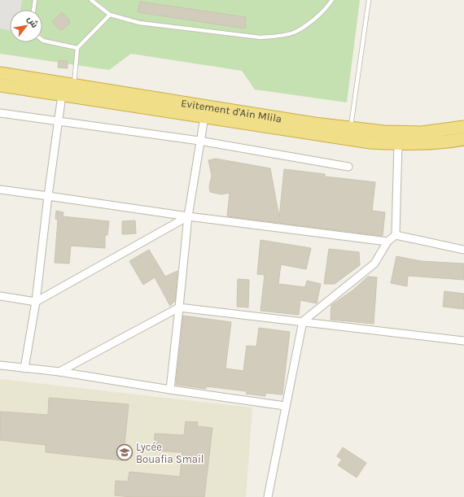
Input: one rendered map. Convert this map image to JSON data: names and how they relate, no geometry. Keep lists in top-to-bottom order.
{
  "streets": {
    "highway": ["Evitement d'Ain Mlila"]
  },
  "places": {
    "school or university": ["Lycée Bouafia Smail"]
  },
  "north": "top right"
}
